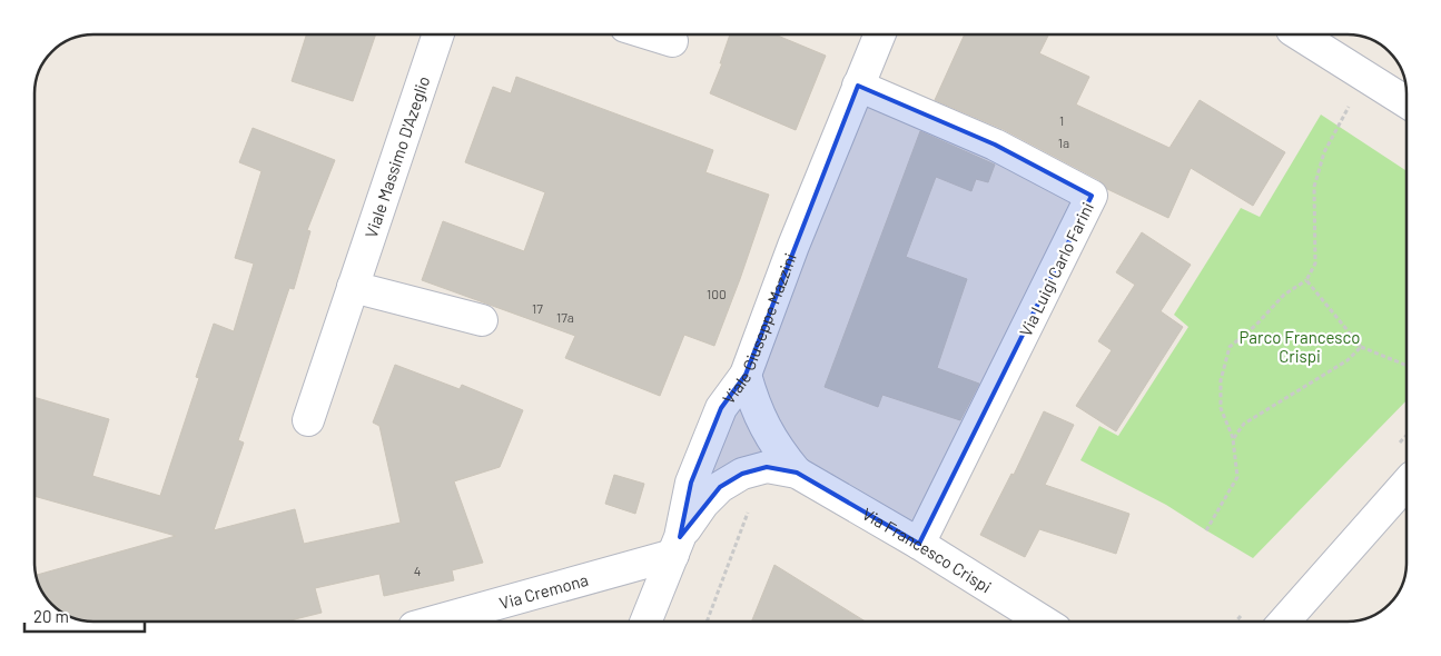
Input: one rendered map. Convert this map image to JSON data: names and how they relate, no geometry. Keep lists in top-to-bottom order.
{
  "streets": {
    "street": [
      "Viale Massimo D'Azeglio",
      "Via Luigi Carlo Farini",
      "Viale Giuseppe Mazzini",
      "Via Francesco Crispi",
      "Via Cremona"
    ]
  },
  "crossings": [
    ["Via Luigi Carlo Farini", "Viale Giuseppe Mazzini"],
    ["Via Luigi Carlo Farini", "Via Francesco Crispi"],
    ["Viale Giuseppe Mazzini", "Via Francesco Crispi"],
    ["Viale Giuseppe Mazzini", "Via Cremona"],
    ["Via Francesco Crispi", "Via Cremona"]
  ],
  "parks": ["Parco Francesco Crispi"],
  "house_numbers": [
    "1",
    "1a",
    "100",
    "17",
    "17a",
    "4"
  ],
  "scale_bar": "20 m"
}
